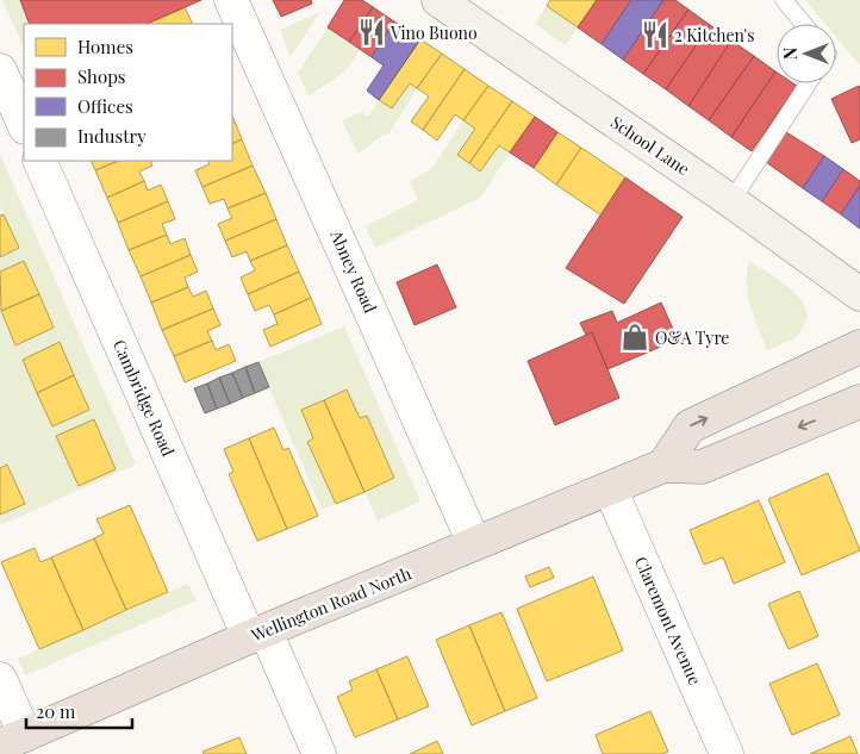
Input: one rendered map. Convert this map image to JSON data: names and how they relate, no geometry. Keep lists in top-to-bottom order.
{
  "streets": {
    "highway": ["Wellington Road North"],
    "main road": ["School Lane"],
    "street": ["Abney Road", "Cambridge Road", "Claremont Avenue"]
  },
  "crossings": [
    ["Abney Road", "Wellington Road North"],
    ["Cambridge Road", "Wellington Road North"],
    ["Wellington Road North", "Claremont Avenue"]
  ],
  "places": {
    "restaurant": ["Vino Buono", "2 Kitchen's"],
    "shop": ["O&A Tyre"]
  },
  "legend": [
    "Homes",
    "Shops",
    "Offices",
    "Industry"
  ],
  "scale_bar": "20 m",
  "north": "left"
}
